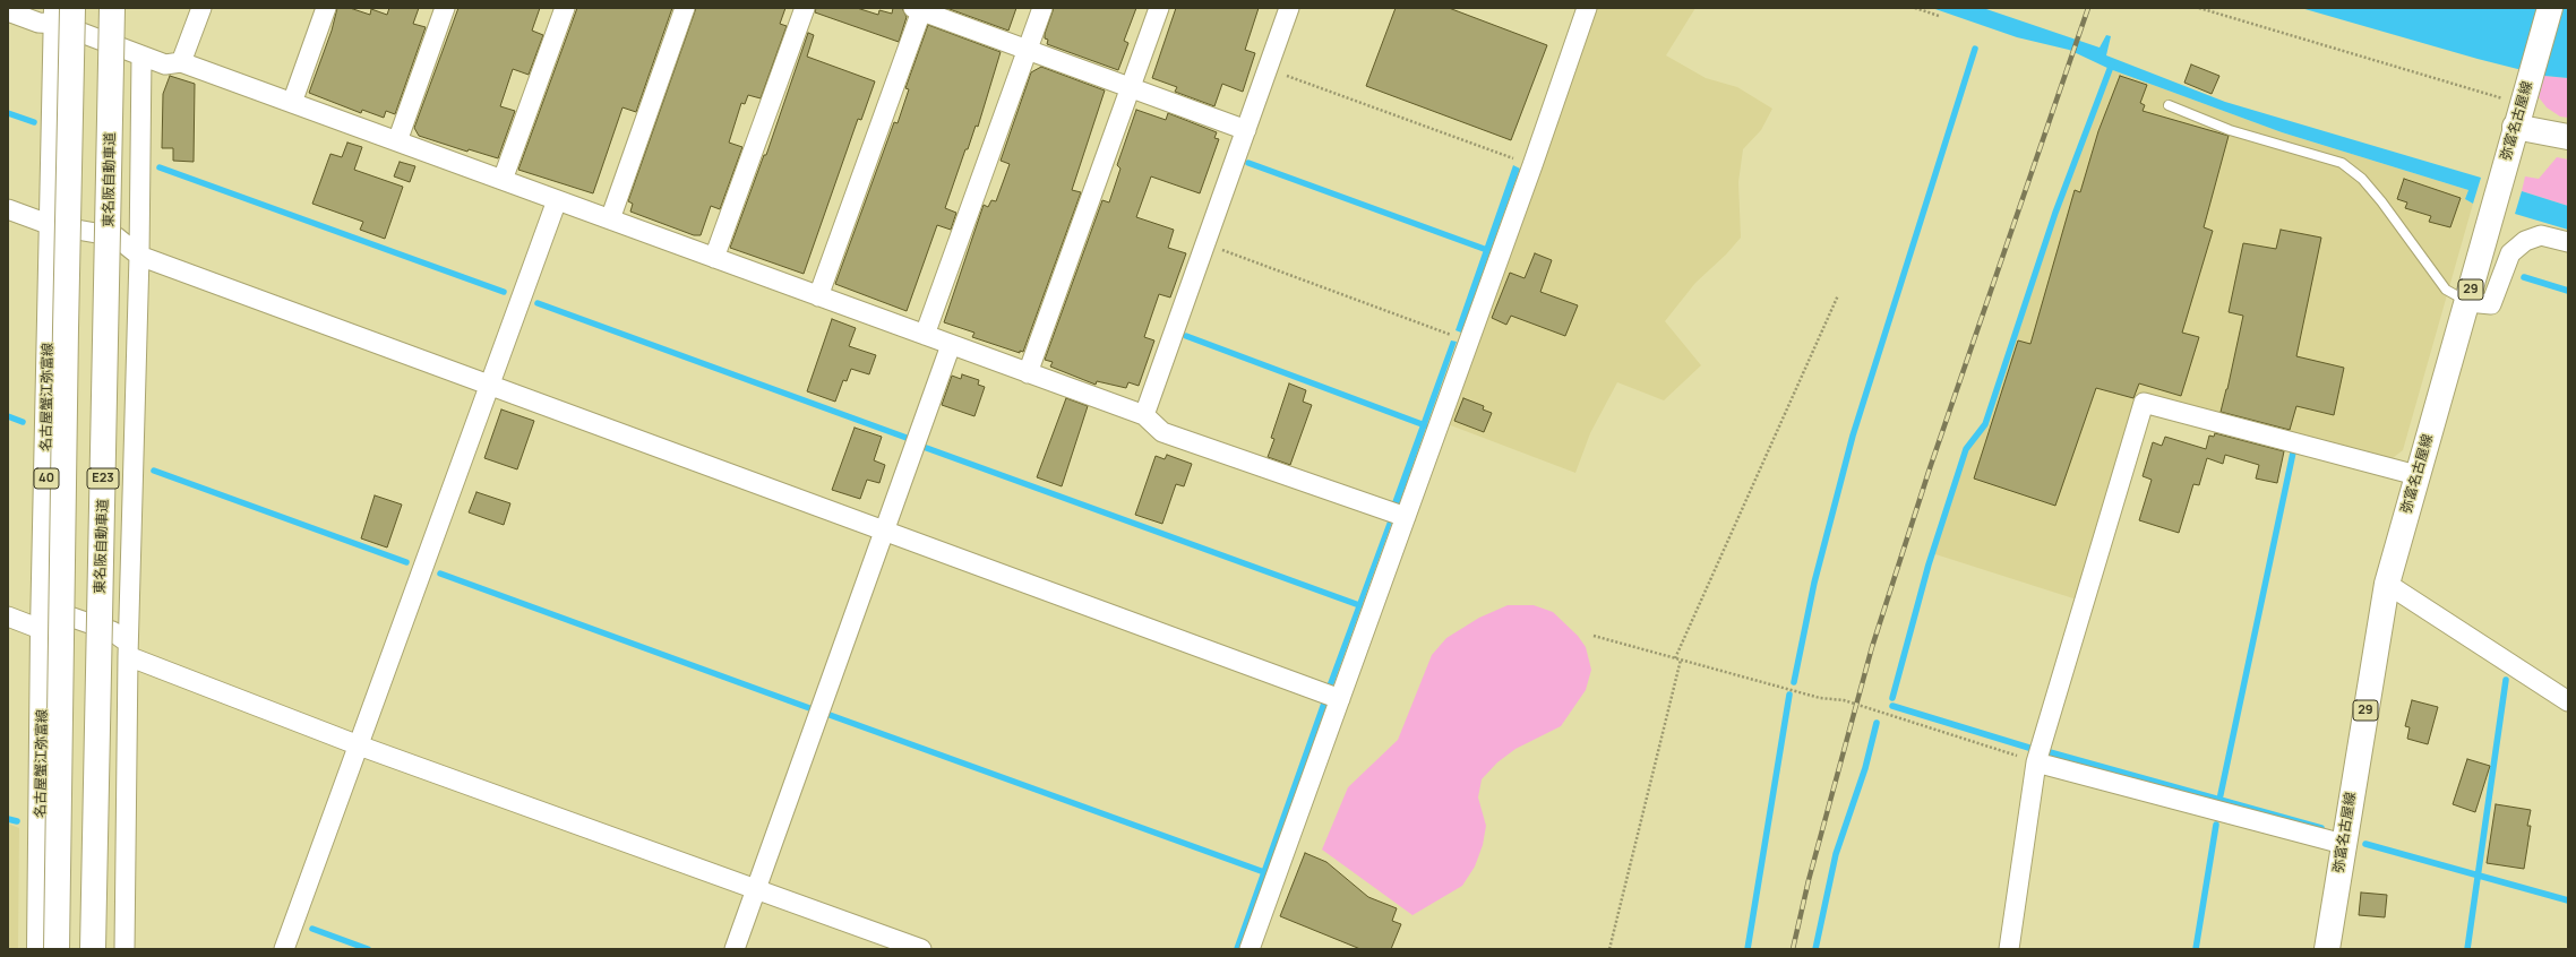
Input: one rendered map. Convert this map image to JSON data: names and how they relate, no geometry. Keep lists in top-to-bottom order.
{
  "streets": {
    "main road": [
      "弥富名古屋線",
      "東名阪自動車道",
      "29",
      "名古屋蟹江弥富線",
      "40",
      "E23"
    ]
  }
}
